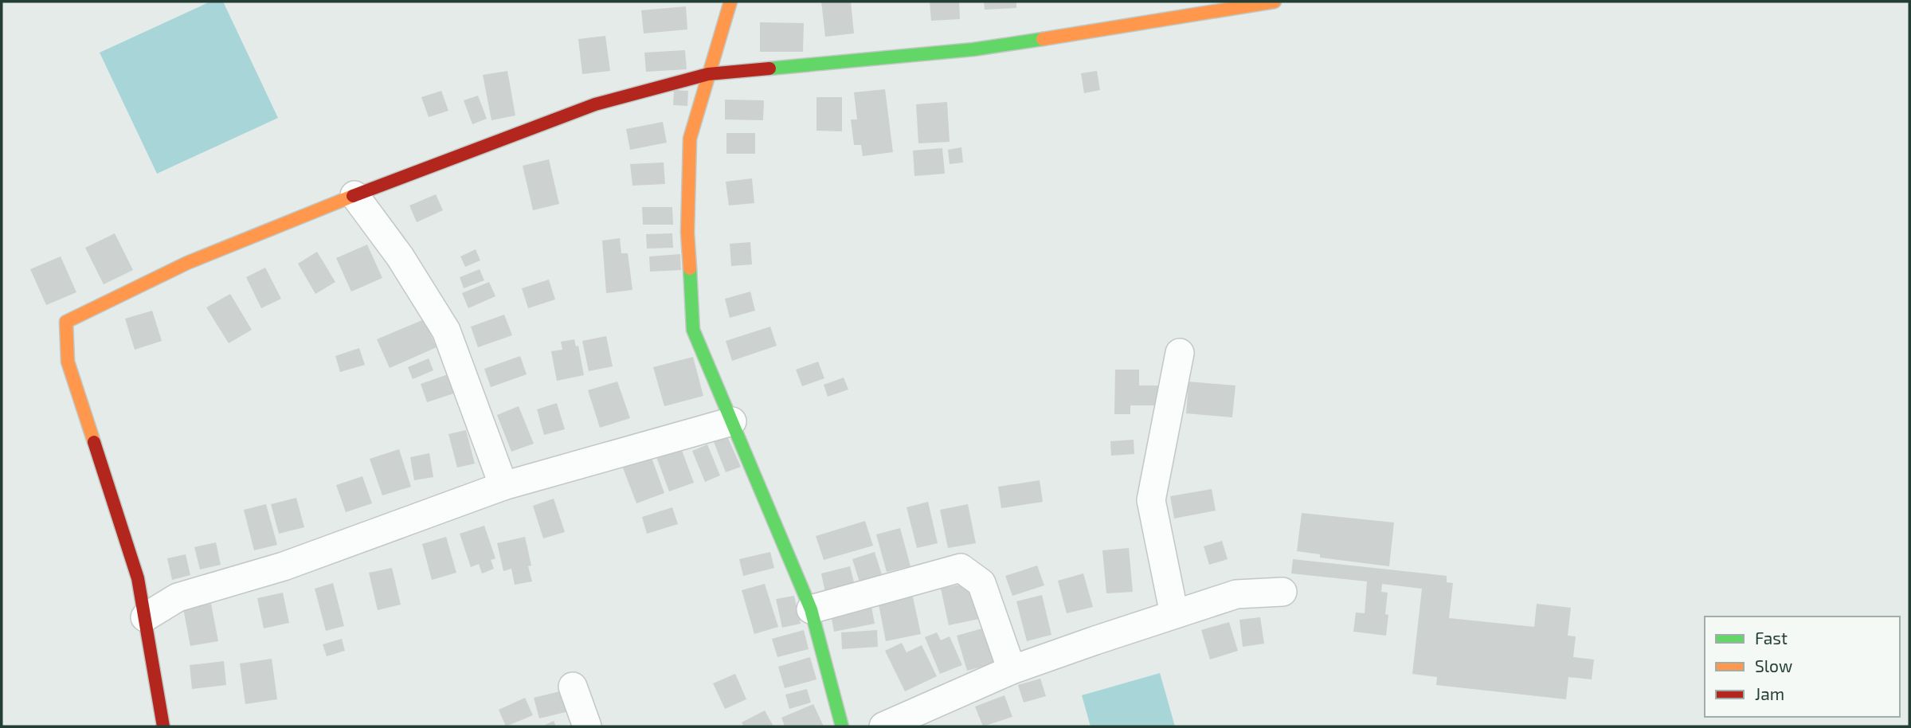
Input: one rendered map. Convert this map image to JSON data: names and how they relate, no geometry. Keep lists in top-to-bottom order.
{
  "legend": ["Fast", "Slow", "Jam"]
}
